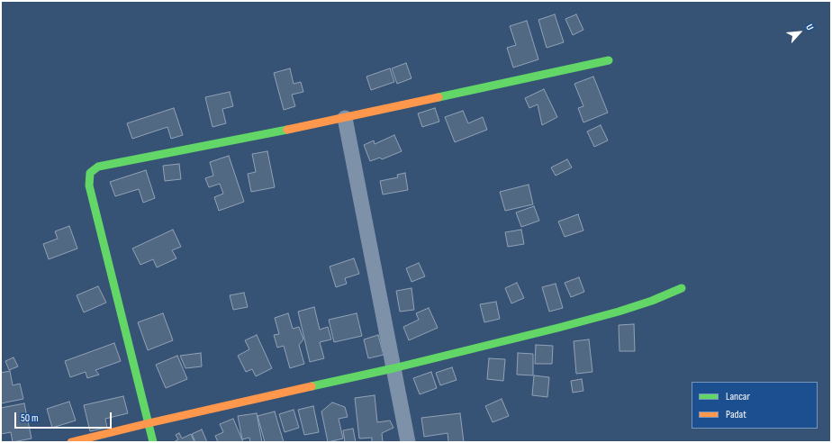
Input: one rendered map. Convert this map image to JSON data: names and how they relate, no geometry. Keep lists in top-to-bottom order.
{
  "legend": ["Lancar", "Padat"],
  "scale_bar": "50 m",
  "north": "top right"
}
